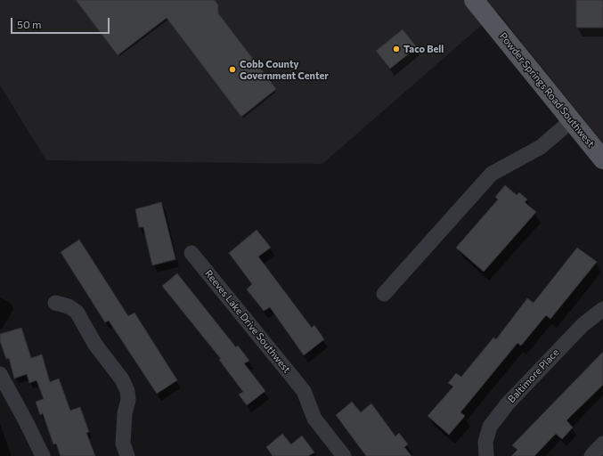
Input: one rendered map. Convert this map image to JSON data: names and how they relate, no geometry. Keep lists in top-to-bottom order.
{
  "streets": {
    "main road": ["Powder Springs Road Southwest"],
    "street": ["Reeves Lake Drive Southwest", "Baltimore Place"]
  },
  "places": ["Taco Bell", "Cobb County Government Center"],
  "scale_bar": "50 m"
}
